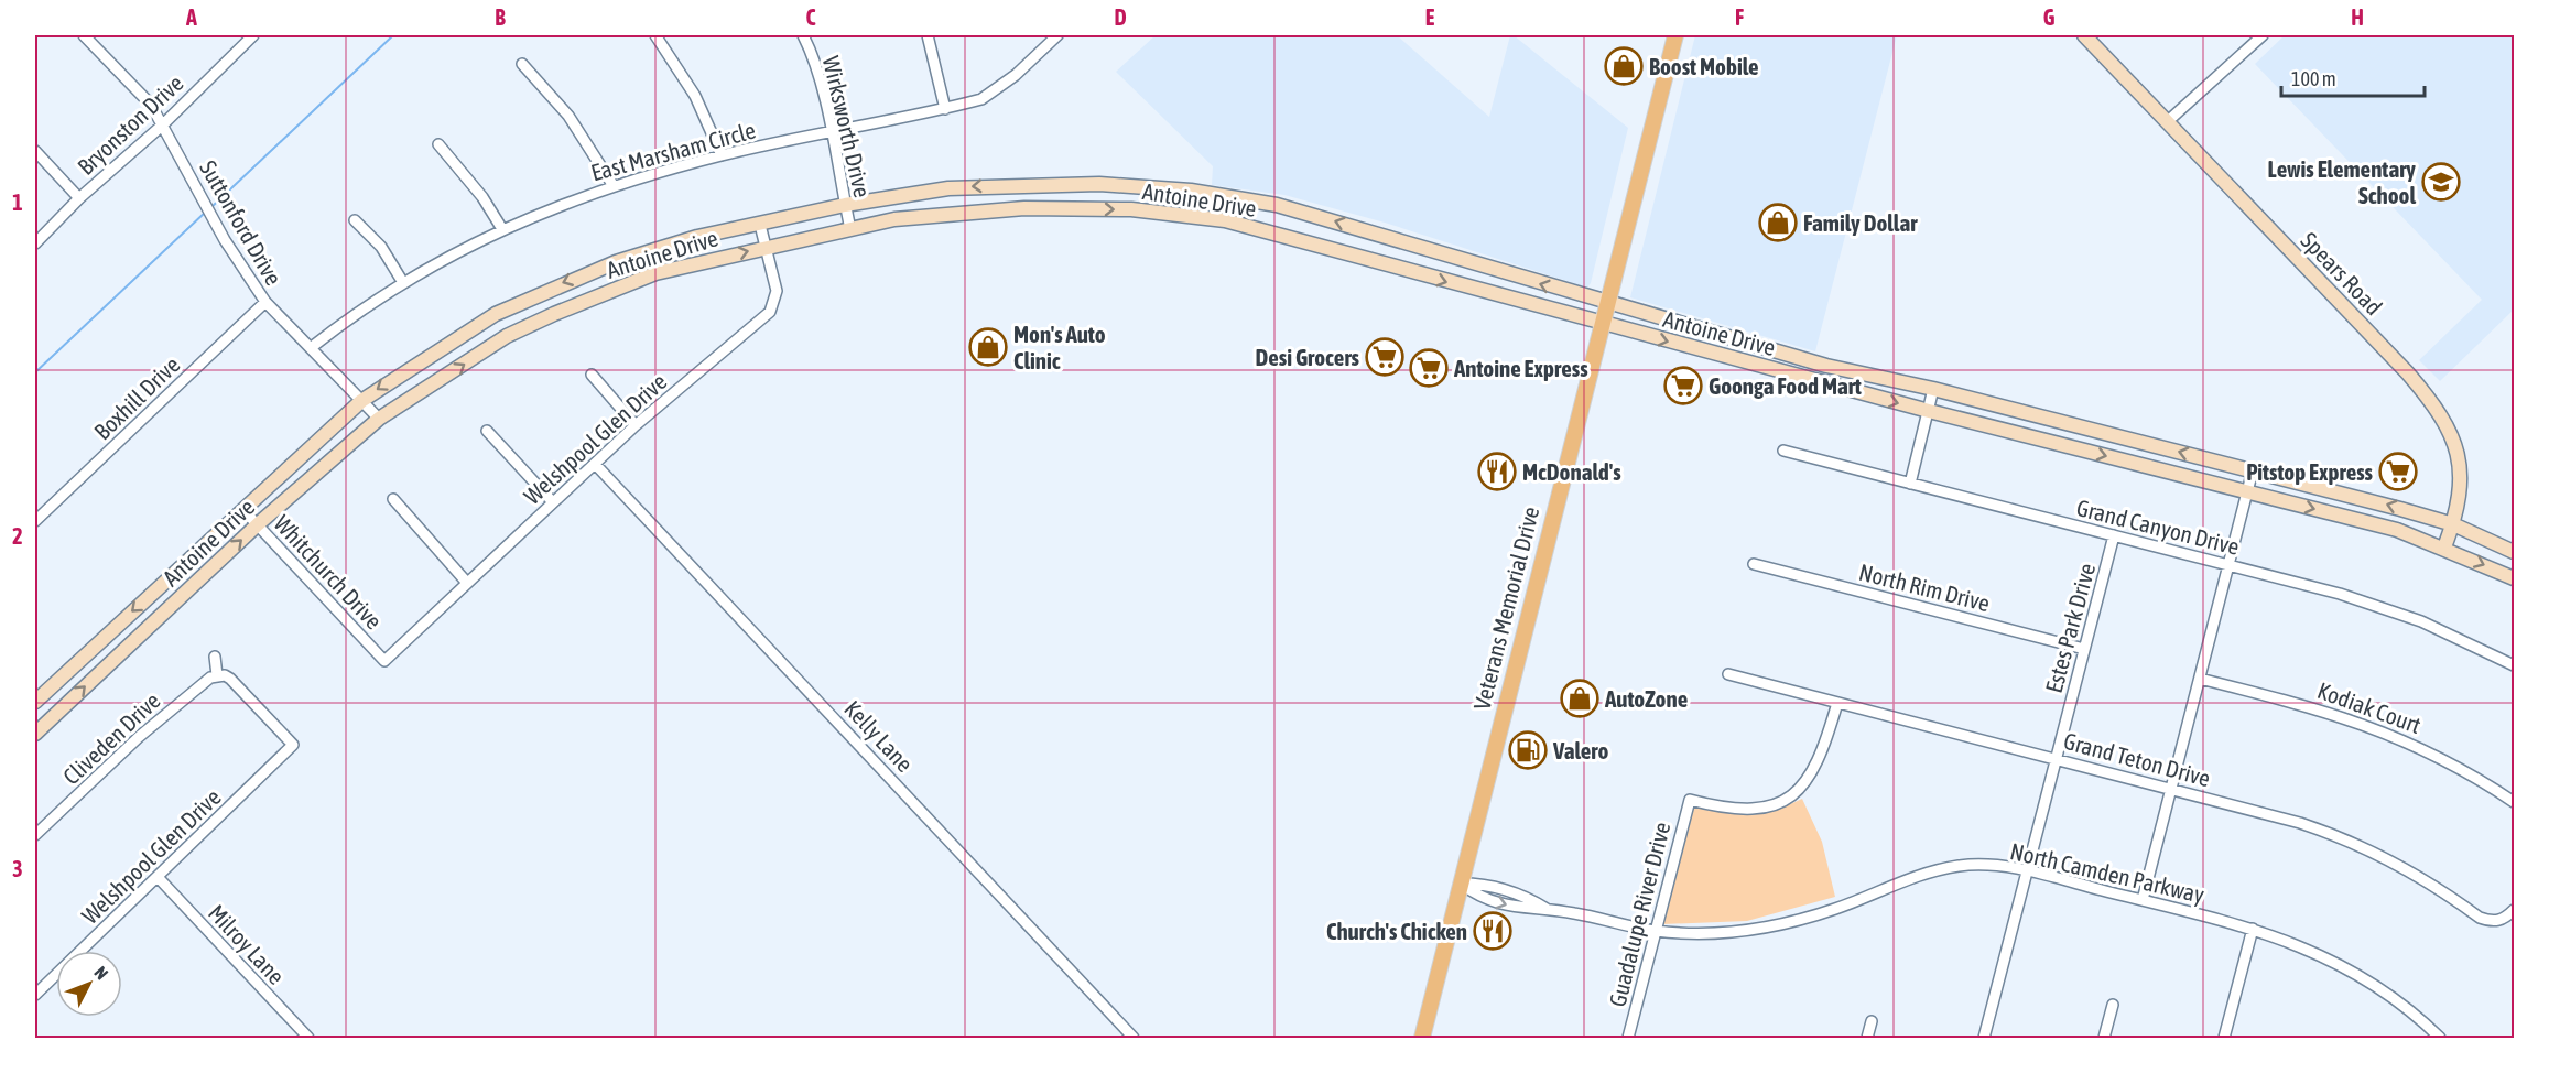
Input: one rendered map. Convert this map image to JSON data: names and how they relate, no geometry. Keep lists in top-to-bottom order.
{
  "streets": {
    "main road": ["Antoine Drive", "Spears Road", "Veterans Memorial Drive"],
    "street": [
      "Bryonston Drive",
      "Wirksworth Drive",
      "East Marsham Circle",
      "Suttonford Drive",
      "Boxhill Drive",
      "Welshpool Glen Drive",
      "Grand Canyon Drive",
      "Whitchurch Drive",
      "North Rim Drive",
      "Estes Park Drive",
      "Kodiak Court",
      "Kelly Lane",
      "Cliveden Drive",
      "Grand Teton Drive",
      "North Camden Parkway",
      "Guadalupe River Drive",
      "Milroy Lane"
    ]
  },
  "crossings": [
    ["Bryonston Drive", "Suttonford Drive"],
    ["Wirksworth Drive", "East Marsham Circle"],
    ["Wirksworth Drive", "Antoine Drive"],
    ["East Marsham Circle", "Suttonford Drive"],
    ["Antoine Drive", "Suttonford Drive"],
    ["Antoine Drive", "Spears Road"],
    ["Antoine Drive", "Welshpool Glen Drive"],
    ["Antoine Drive", "Whitchurch Drive"],
    ["Antoine Drive", "Veterans Memorial Drive"],
    ["Suttonford Drive", "Boxhill Drive"],
    ["Welshpool Glen Drive", "Whitchurch Drive"],
    ["Welshpool Glen Drive", "Kelly Lane"],
    ["Welshpool Glen Drive", "Cliveden Drive"],
    ["Welshpool Glen Drive", "Milroy Lane"],
    ["Grand Canyon Drive", "Estes Park Drive"],
    ["North Rim Drive", "Estes Park Drive"],
    ["Veterans Memorial Drive", "North Camden Parkway"],
    ["Estes Park Drive", "Grand Teton Drive"],
    ["Estes Park Drive", "North Camden Parkway"],
    ["Grand Teton Drive", "Guadalupe River Drive"],
    ["North Camden Parkway", "Guadalupe River Drive"]
  ],
  "places": {
    "shop": [
      "Boost Mobile",
      "Family Dollar",
      "Mon's Auto Clinic",
      "AutoZone"
    ],
    "school or university": ["Lewis Elementary School"],
    "supermarket": [
      "Desi Grocers",
      "Antoine Express",
      "Goonga Food Mart",
      "Pitstop Express"
    ],
    "restaurant": ["McDonald's", "Church's Chicken"],
    "fuel station": ["Valero"]
  },
  "scale_bar": "100 m",
  "north": "top right",
  "grid": {
    "columns": [
      "A",
      "B",
      "C",
      "D",
      "E",
      "F",
      "G",
      "H"
    ],
    "rows": ["1", "2", "3"]
  }
}
